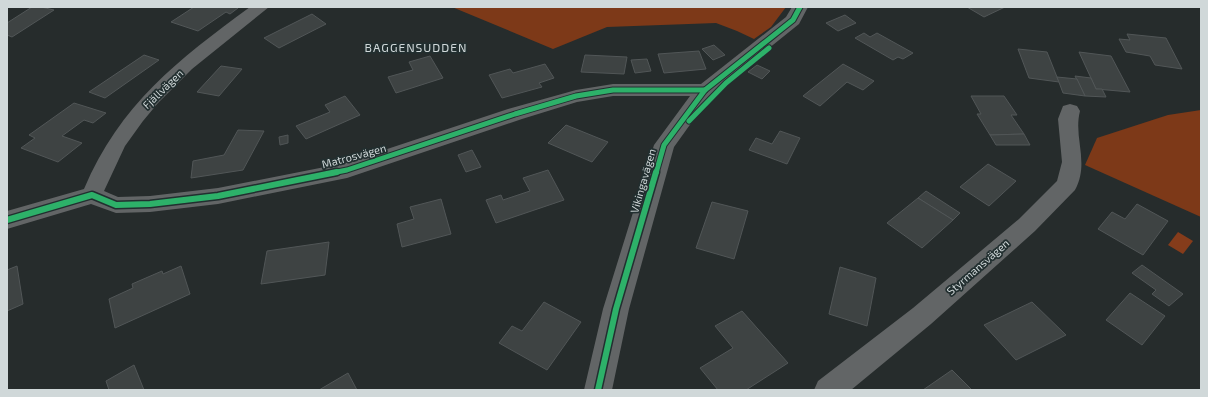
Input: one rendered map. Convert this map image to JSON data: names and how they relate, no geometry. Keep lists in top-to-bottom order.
{
  "streets": {
    "street": [
      "Fjällvägen",
      "Matrosvägen",
      "Vikingavägen",
      "Styrmansvägen"
    ]
  },
  "crossings": [
    ["Fjällvägen", "Matrosvägen"],
    ["Matrosvägen", "Vikingavägen"]
  ],
  "districts": ["BAGGENSUDDEN"]
}
